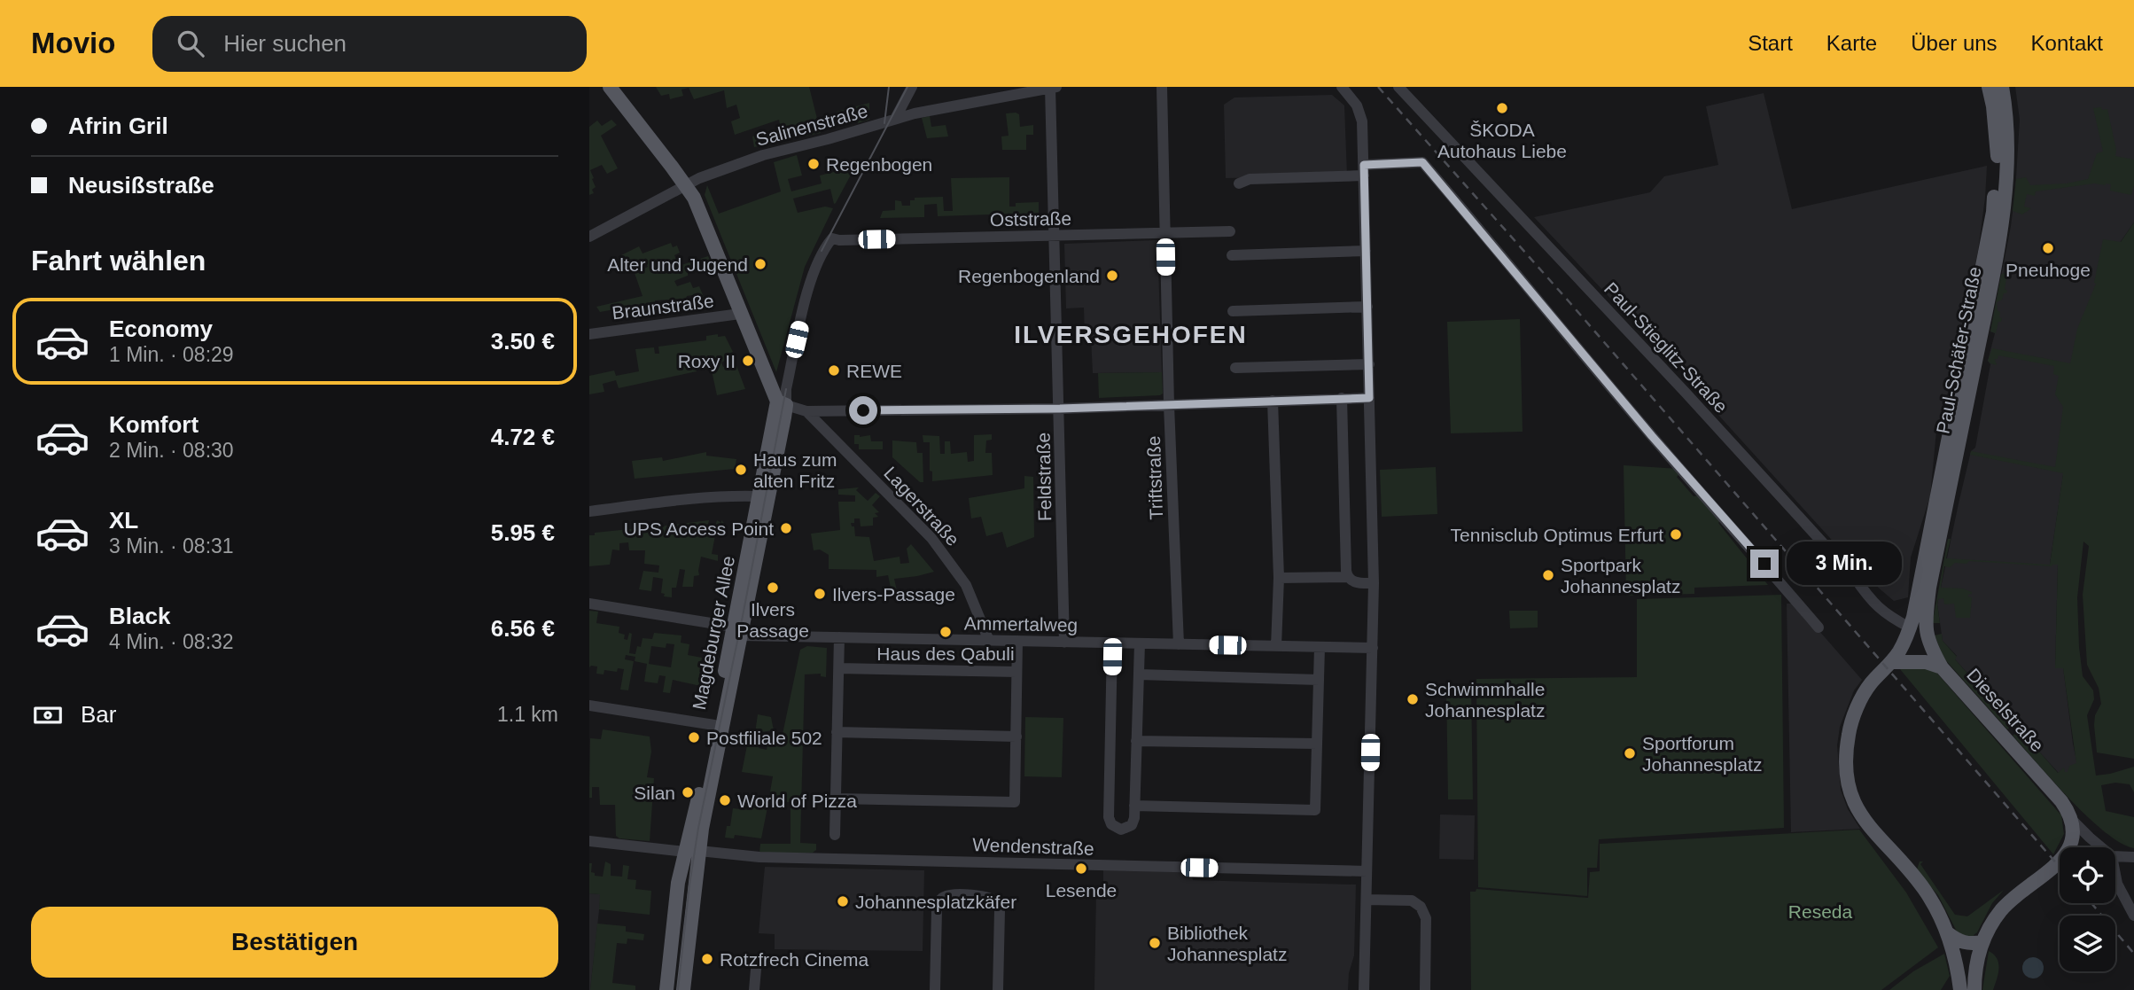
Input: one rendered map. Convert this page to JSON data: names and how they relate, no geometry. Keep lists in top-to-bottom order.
{
  "streets": {
    "main road": ["Paul-Schäfer-Straße", "Magdeburger Allee", "Dieselstraße"],
    "street": [
      "Salinenstraße",
      "Oststraße",
      "Braunstraße",
      "Paul-Stieglitz-Straße",
      "Feldstraße",
      "Triftstraße",
      "Lagerstraße",
      "Ammertalweg",
      "Wendenstraße"
    ]
  },
  "crossings": [
    ["Salinenstraße", "Feldstraße"],
    ["Oststraße", "Feldstraße"],
    ["Oststraße", "Triftstraße"],
    ["Oststraße", "Magdeburger Allee"],
    ["Paul-Stieglitz-Straße", "Paul-Schäfer-Straße"],
    ["Paul-Stieglitz-Straße", "Dieselstraße"],
    ["Paul-Schäfer-Straße", "Dieselstraße"],
    ["Feldstraße", "Ammertalweg"],
    ["Triftstraße", "Ammertalweg"],
    ["Lagerstraße", "Ammertalweg"],
    ["Ammertalweg", "Magdeburger Allee"],
    ["Magdeburger Allee", "Wendenstraße"]
  ],
  "districts": ["ILVERSGEHOFEN"],
  "parks": ["Reseda"],
  "places": [
    "ŠKODA Autohaus Liebe",
    "Regenbogen",
    "Pneuhoge",
    "Alter und Jugend",
    "Regenbogenland",
    "Roxy II",
    "REWE",
    "Haus zum alten Fritz",
    "UPS Access Point",
    "Tennisclub Optimus Erfurt",
    "Sportpark Johannesplatz",
    "Ilvers Passage",
    "Ilvers-Passage",
    "Haus des Qabuli",
    "Schwimmhalle Johannesplatz",
    "Postfiliale 502",
    "Sportforum Johannesplatz",
    "Silan",
    "World of Pizza",
    "Lesende",
    "Johannesplatzkäfer",
    "Bibliothek Johannesplatz",
    "Rotzfrech Cinema"
  ],
  "page": {
    "header": "Movio",
    "search": "Hier suchen",
    "nav": [
      "Start",
      "Karte",
      "Über uns",
      "Kontakt"
    ],
    "banner": ["Afrin Gril", "Neusißstraße"],
    "heading": "Fahrt wählen",
    "list": [
      {
        "name": "Economy",
        "note": "1 Min. · 08:29",
        "value": "3.50 €"
      },
      {
        "name": "Komfort",
        "note": "2 Min. · 08:30",
        "value": "4.72 €"
      },
      {
        "name": "XL",
        "note": "3 Min. · 08:31",
        "value": "5.95 €"
      },
      {
        "name": "Black",
        "note": "4 Min. · 08:32",
        "value": "6.56 €"
      }
    ],
    "bubble": "3 Min.",
    "pay": ["Bar", "1.1 km"],
    "buttons": "Bestätigen"
  }
}
